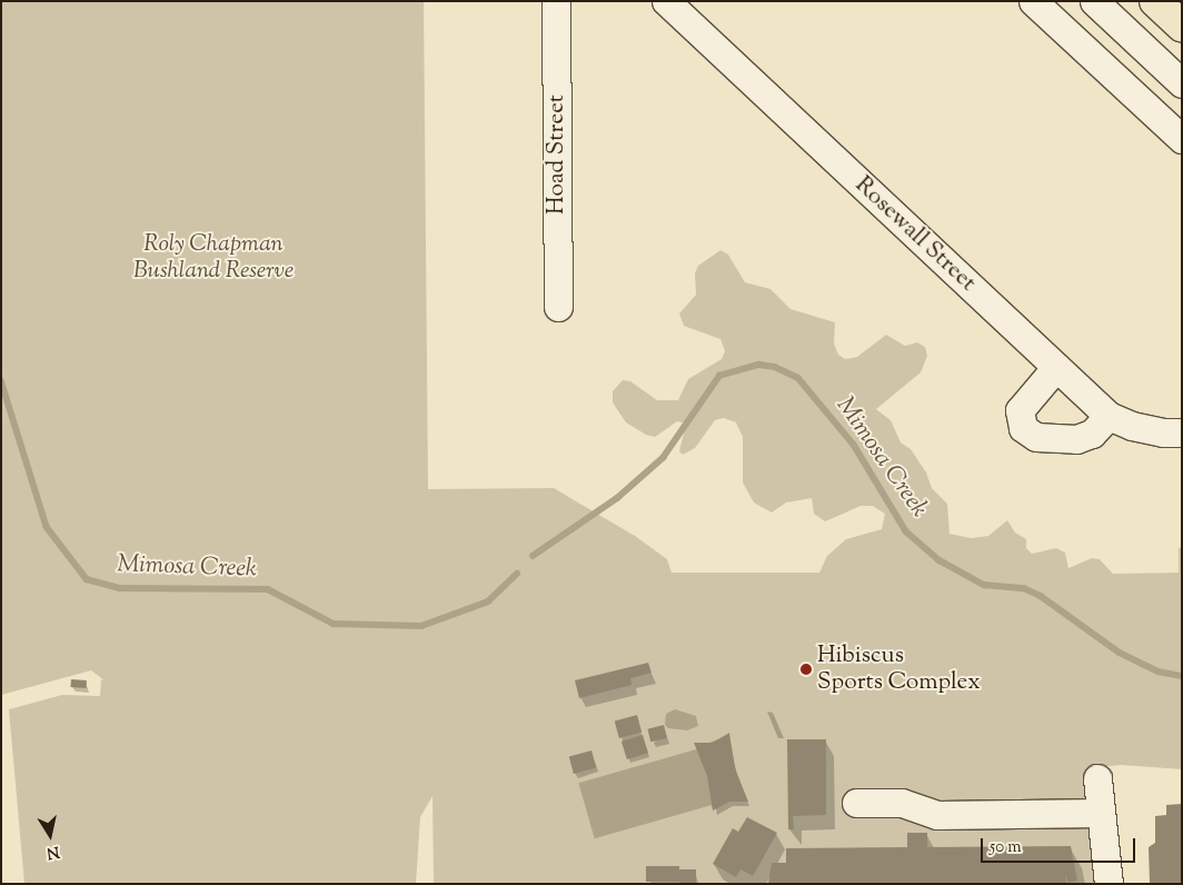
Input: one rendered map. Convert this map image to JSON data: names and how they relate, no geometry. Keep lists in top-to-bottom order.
{
  "streets": {
    "street": ["Hoad Street", "Rosewall Street"]
  },
  "water": ["Mimosa Creek"],
  "parks": ["Roly Chapman Bushland Reserve"],
  "places": ["Hibiscus Sports Complex"],
  "scale_bar": "50 m",
  "north": "bottom"
}
